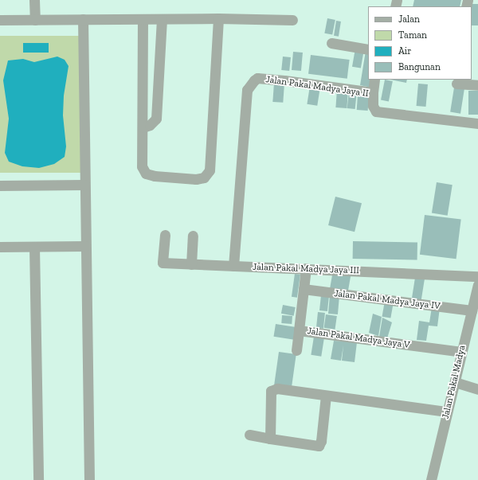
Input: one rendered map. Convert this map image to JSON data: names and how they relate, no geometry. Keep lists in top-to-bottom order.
{
  "streets": {
    "street": [
      "Jalan Pakal Madya Jaya II",
      "Jalan Pakal Madya Jaya III",
      "Jalan Pakal Madya Jaya IV",
      "Jalan Pakal Madya Jaya V",
      "Jalan Pakal Madya"
    ]
  },
  "crossings": [
    ["Jalan Pakal Madya Jaya II", "Jalan Pakal Madya Jaya III"],
    ["Jalan Pakal Madya Jaya III", "Jalan Pakal Madya Jaya V"],
    ["Jalan Pakal Madya Jaya IV", "Jalan Pakal Madya Jaya V"],
    ["Jalan Pakal Madya Jaya IV", "Jalan Pakal Madya"],
    ["Jalan Pakal Madya Jaya V", "Jalan Pakal Madya"]
  ],
  "legend": [
    "Jalan",
    "Taman",
    "Air",
    "Bangunan"
  ]
}
